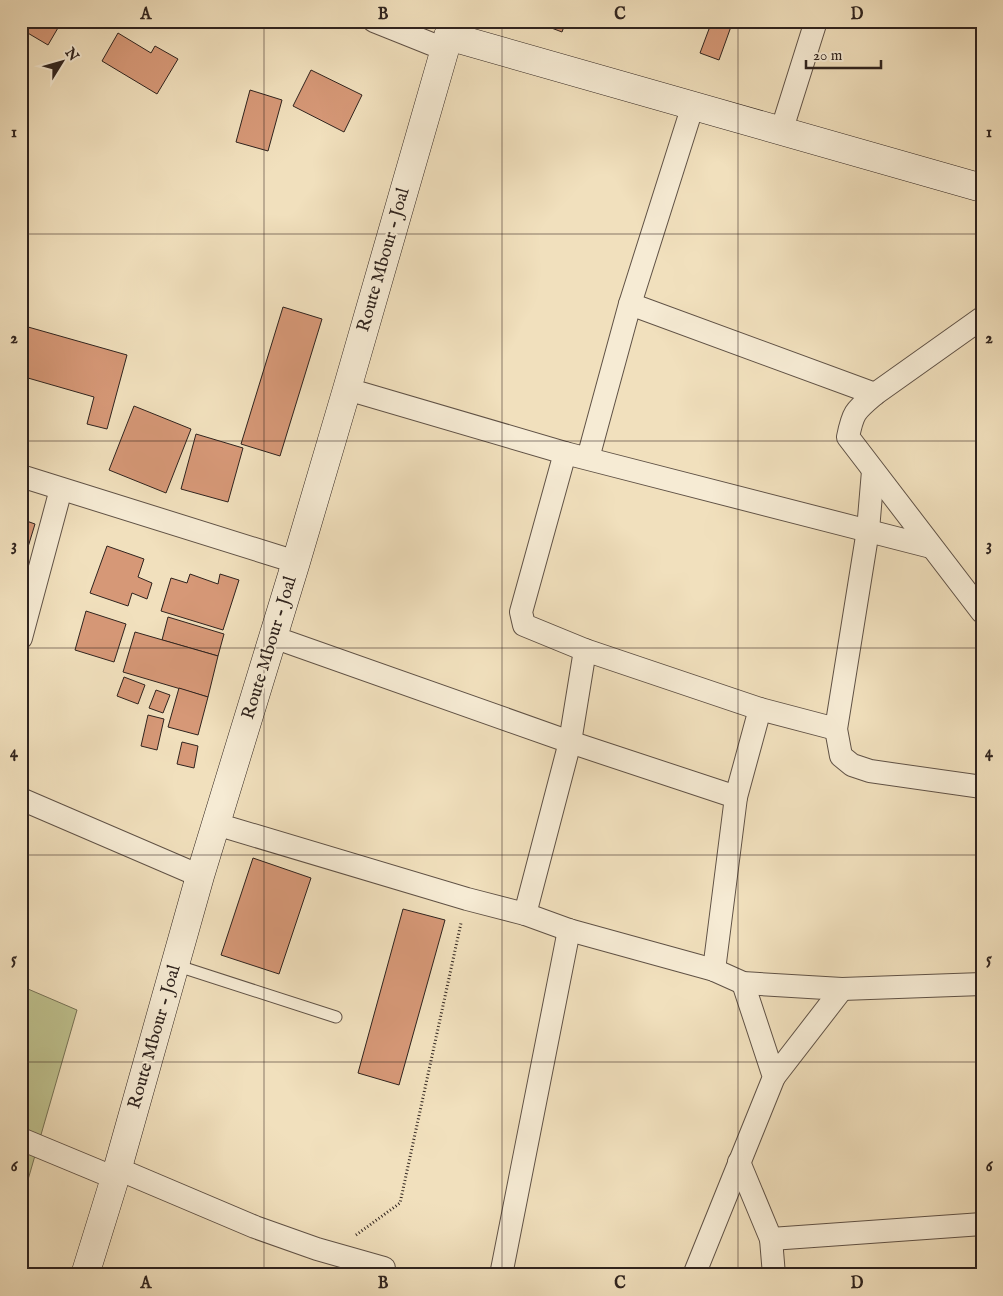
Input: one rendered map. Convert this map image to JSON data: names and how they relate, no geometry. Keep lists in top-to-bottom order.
{
  "streets": {
    "main road": ["Route Mbour - Joal"]
  },
  "scale_bar": "20 m",
  "north": "top right",
  "grid": {
    "columns": [
      "A",
      "B",
      "C",
      "D"
    ],
    "rows": [
      "1",
      "2",
      "3",
      "4",
      "5",
      "6"
    ]
  }
}
